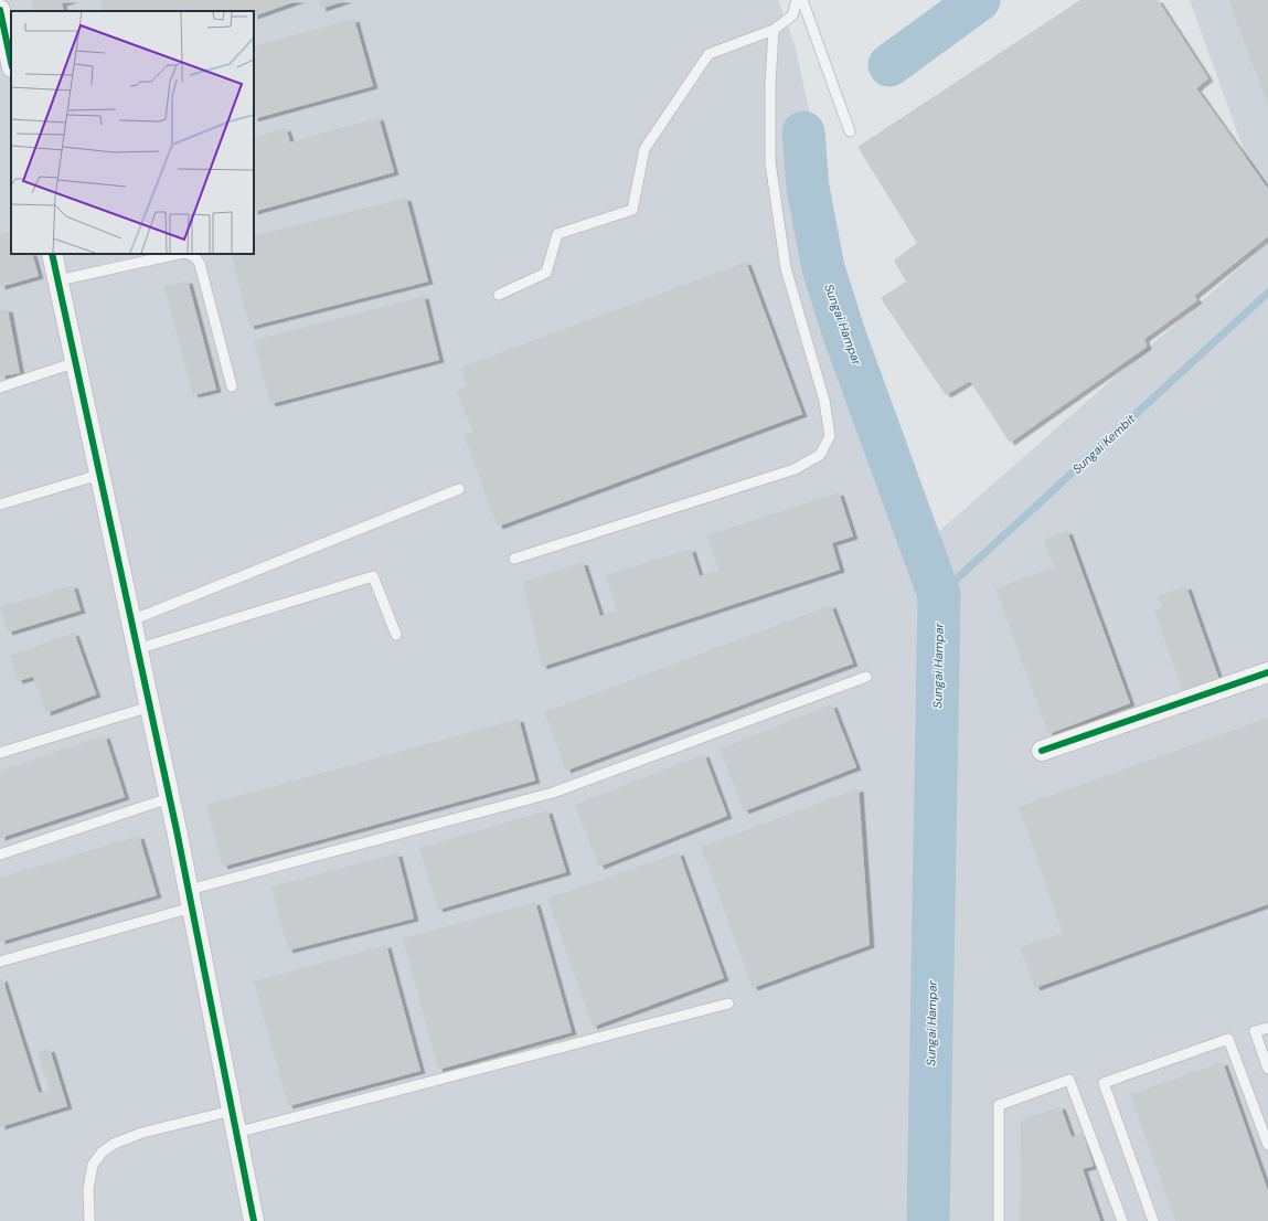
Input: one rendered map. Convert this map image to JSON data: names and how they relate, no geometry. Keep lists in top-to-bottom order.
{
  "water": ["Sungai Hampar", "Sungai Kembit"]
}
